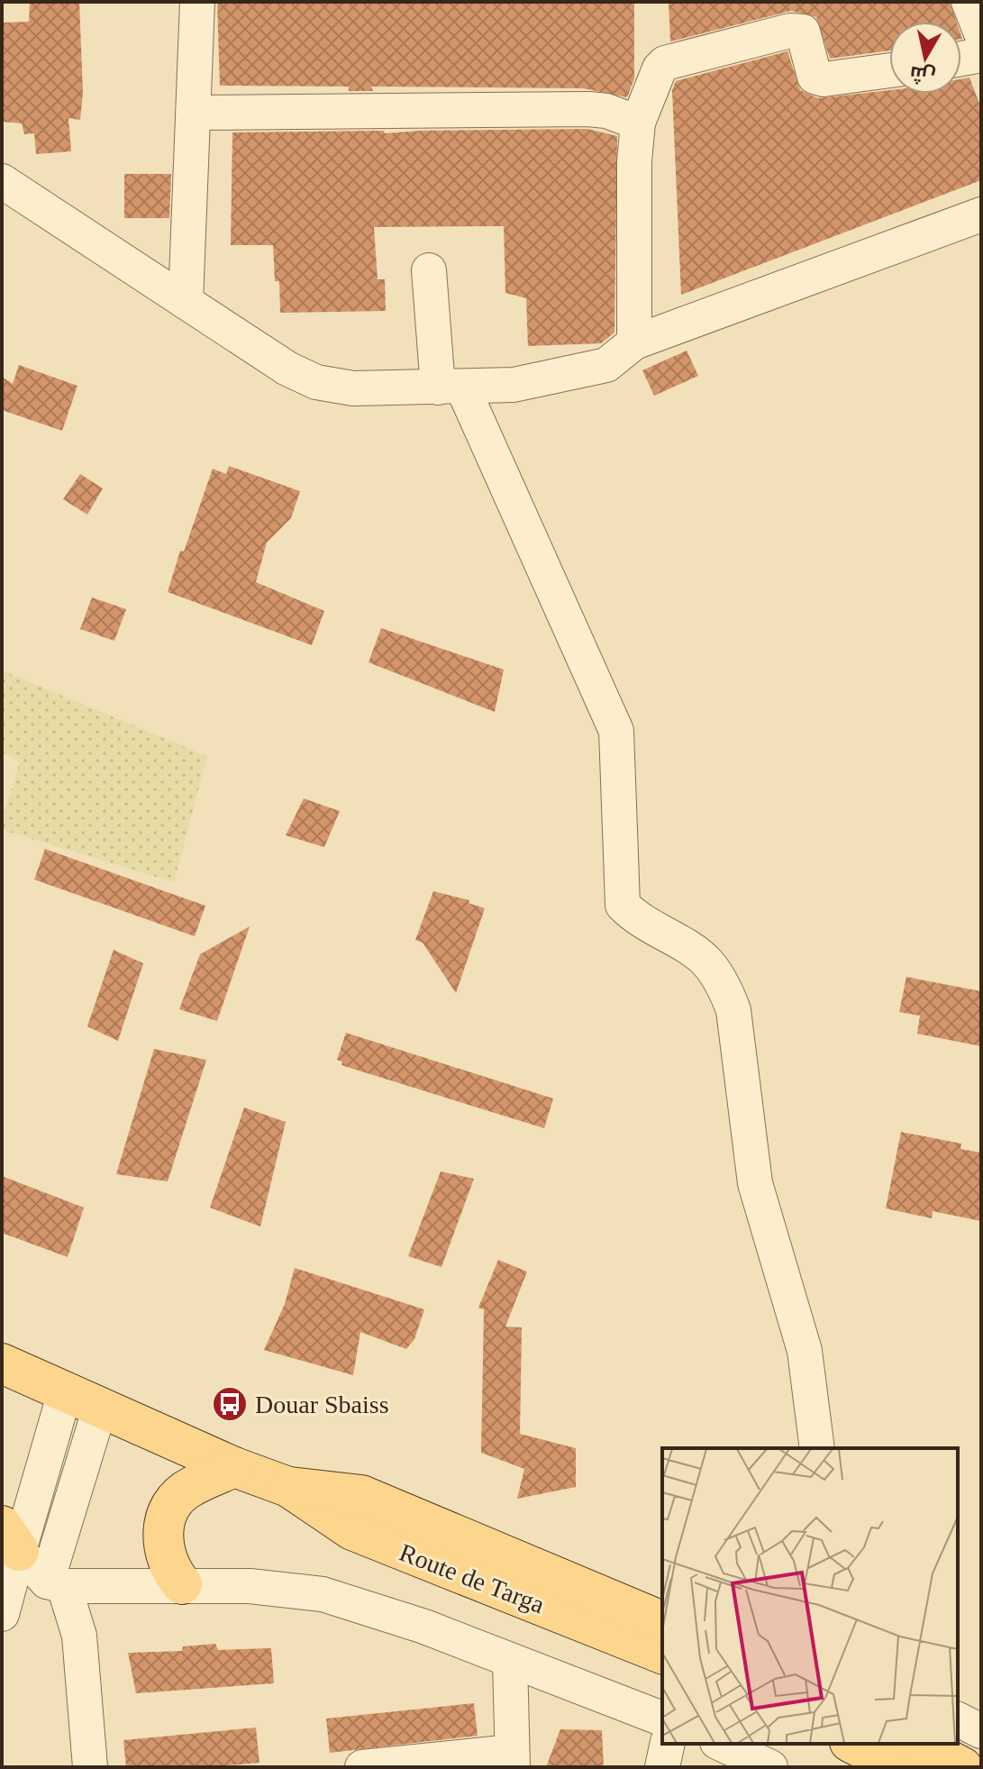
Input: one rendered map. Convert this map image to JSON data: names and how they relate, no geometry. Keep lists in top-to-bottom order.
{
  "streets": {
    "main road": ["Route de Targa"]
  },
  "places": {
    "bus stop": ["Douar Sbaiss"]
  },
  "north": "bottom"
}
